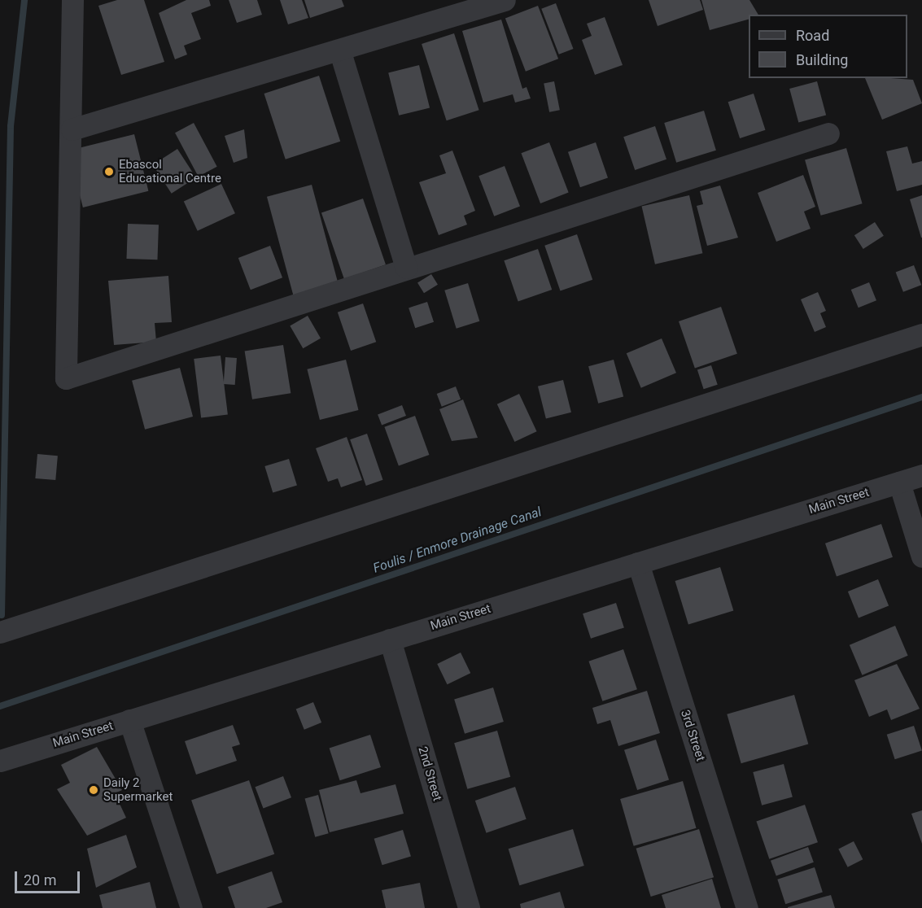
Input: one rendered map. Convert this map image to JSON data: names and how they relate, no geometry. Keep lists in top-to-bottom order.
{
  "streets": {
    "street": ["Main Street", "3rd Street", "2nd Street"]
  },
  "crossings": [
    ["Main Street", "3rd Street"],
    ["Main Street", "2nd Street"]
  ],
  "water": ["Foulis / Enmore Drainage Canal"],
  "places": ["Ebascol Educational Centre", "Daily 2 Supermarket"],
  "legend": ["Road", "Building"],
  "scale_bar": "20 m"
}
